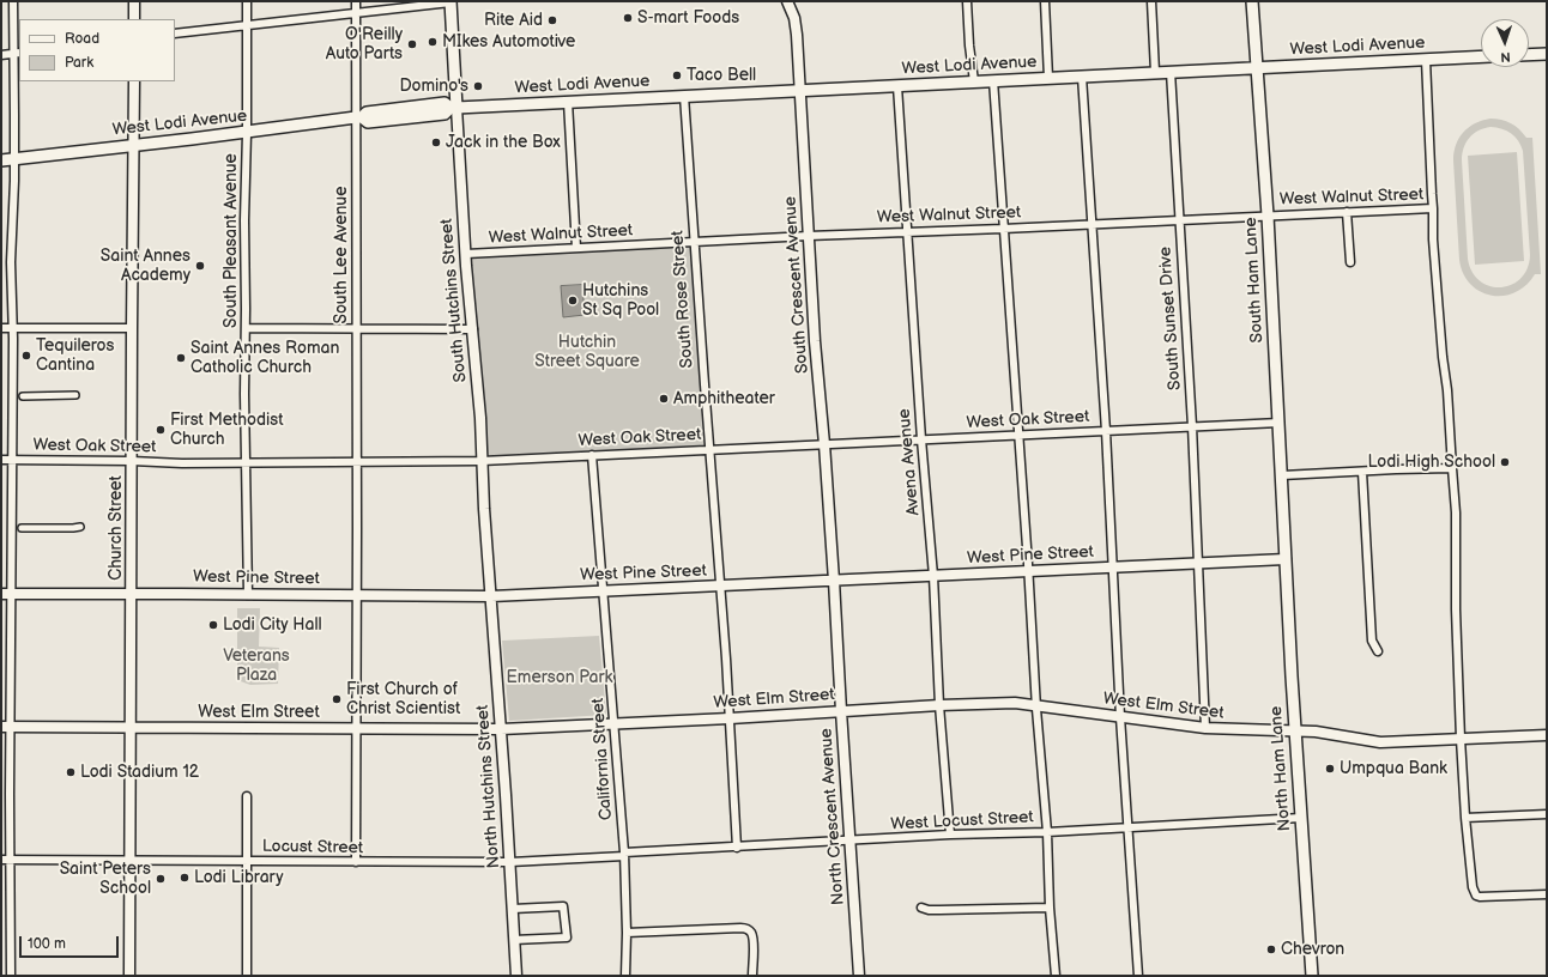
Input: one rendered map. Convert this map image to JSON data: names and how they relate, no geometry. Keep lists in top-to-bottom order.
{
  "streets": {
    "main road": [
      "West Lodi Avenue",
      "South Ham Lane",
      "South Hutchins Street",
      "North Ham Lane"
    ],
    "street": [
      "West Walnut Street",
      "South Pleasant Avenue",
      "South Lee Avenue",
      "South Crescent Avenue",
      "South Rose Street",
      "South Sunset Drive",
      "West Oak Street",
      "Avena Avenue",
      "Church Street",
      "West Pine Street",
      "West Elm Street",
      "California Street",
      "North Hutchins Street",
      "North Crescent Avenue",
      "West Locust Street",
      "Locust Street"
    ]
  },
  "crossings": [
    ["West Lodi Avenue", "South Pleasant Avenue"],
    ["West Lodi Avenue", "South Lee Avenue"],
    ["West Lodi Avenue", "South Ham Lane"],
    ["West Lodi Avenue", "South Crescent Avenue"],
    ["West Lodi Avenue", "South Rose Street"],
    ["West Lodi Avenue", "South Hutchins Street"],
    ["West Lodi Avenue", "South Sunset Drive"],
    ["West Lodi Avenue", "Avena Avenue"],
    ["West Lodi Avenue", "Church Street"],
    ["West Walnut Street", "South Ham Lane"],
    ["West Walnut Street", "South Crescent Avenue"],
    ["West Walnut Street", "South Rose Street"],
    ["West Walnut Street", "South Hutchins Street"],
    ["West Walnut Street", "South Sunset Drive"],
    ["West Walnut Street", "Avena Avenue"],
    ["South Pleasant Avenue", "West Oak Street"],
    ["South Pleasant Avenue", "West Pine Street"],
    ["South Lee Avenue", "West Oak Street"],
    ["South Lee Avenue", "West Pine Street"],
    ["South Lee Avenue", "West Elm Street"],
    ["South Lee Avenue", "Locust Street"],
    ["South Ham Lane", "West Oak Street"],
    ["South Ham Lane", "West Pine Street"],
    ["South Ham Lane", "North Ham Lane"],
    ["South Crescent Avenue", "West Oak Street"],
    ["South Crescent Avenue", "North Crescent Avenue"],
    ["South Rose Street", "West Oak Street"],
    ["South Rose Street", "West Pine Street"],
    ["South Rose Street", "West Elm Street"],
    ["South Rose Street", "West Locust Street"],
    ["South Hutchins Street", "West Oak Street"],
    ["South Hutchins Street", "West Pine Street"],
    ["South Hutchins Street", "North Hutchins Street"],
    ["South Sunset Drive", "West Oak Street"],
    ["South Sunset Drive", "West Pine Street"],
    ["South Sunset Drive", "West Elm Street"],
    ["West Oak Street", "Avena Avenue"],
    ["West Oak Street", "Church Street"],
    ["West Oak Street", "California Street"],
    ["Avena Avenue", "West Pine Street"],
    ["Avena Avenue", "West Elm Street"],
    ["Avena Avenue", "West Locust Street"],
    ["Church Street", "West Pine Street"],
    ["Church Street", "West Elm Street"],
    ["Church Street", "Locust Street"],
    ["West Pine Street", "California Street"],
    ["West Pine Street", "North Ham Lane"],
    ["West Pine Street", "North Hutchins Street"],
    ["West Pine Street", "North Crescent Avenue"],
    ["West Elm Street", "California Street"],
    ["West Elm Street", "North Ham Lane"],
    ["West Elm Street", "North Hutchins Street"],
    ["West Elm Street", "North Crescent Avenue"],
    ["California Street", "West Locust Street"],
    ["California Street", "Locust Street"],
    ["North Ham Lane", "West Locust Street"],
    ["North Hutchins Street", "Locust Street"],
    ["North Crescent Avenue", "West Locust Street"],
    ["West Locust Street", "Locust Street"]
  ],
  "parks": ["Hutchin Street Square", "Veterans Plaza", "Emerson Park"],
  "places": [
    "S-mart Foods",
    "Rite Aid",
    "MIkes Automotive",
    "O'Reilly Auto Parts",
    "Taco Bell",
    "Domino's",
    "Jack in the Box",
    "Saint Annes Academy",
    "Hutchins St Sq Pool",
    "Tequileros Cantina",
    "Saint Annes Roman Catholic Church",
    "Amphitheater",
    "First Methodist Church",
    "Lodi High School",
    "Lodi City Hall",
    "First Church of Christ Scientist",
    "Umpqua Bank",
    "Lodi Stadium 12",
    "Lodi Library",
    "Saint Peters School",
    "Chevron"
  ],
  "legend": ["Road", "Park"],
  "scale_bar": "100 m",
  "north": "bottom"
}
